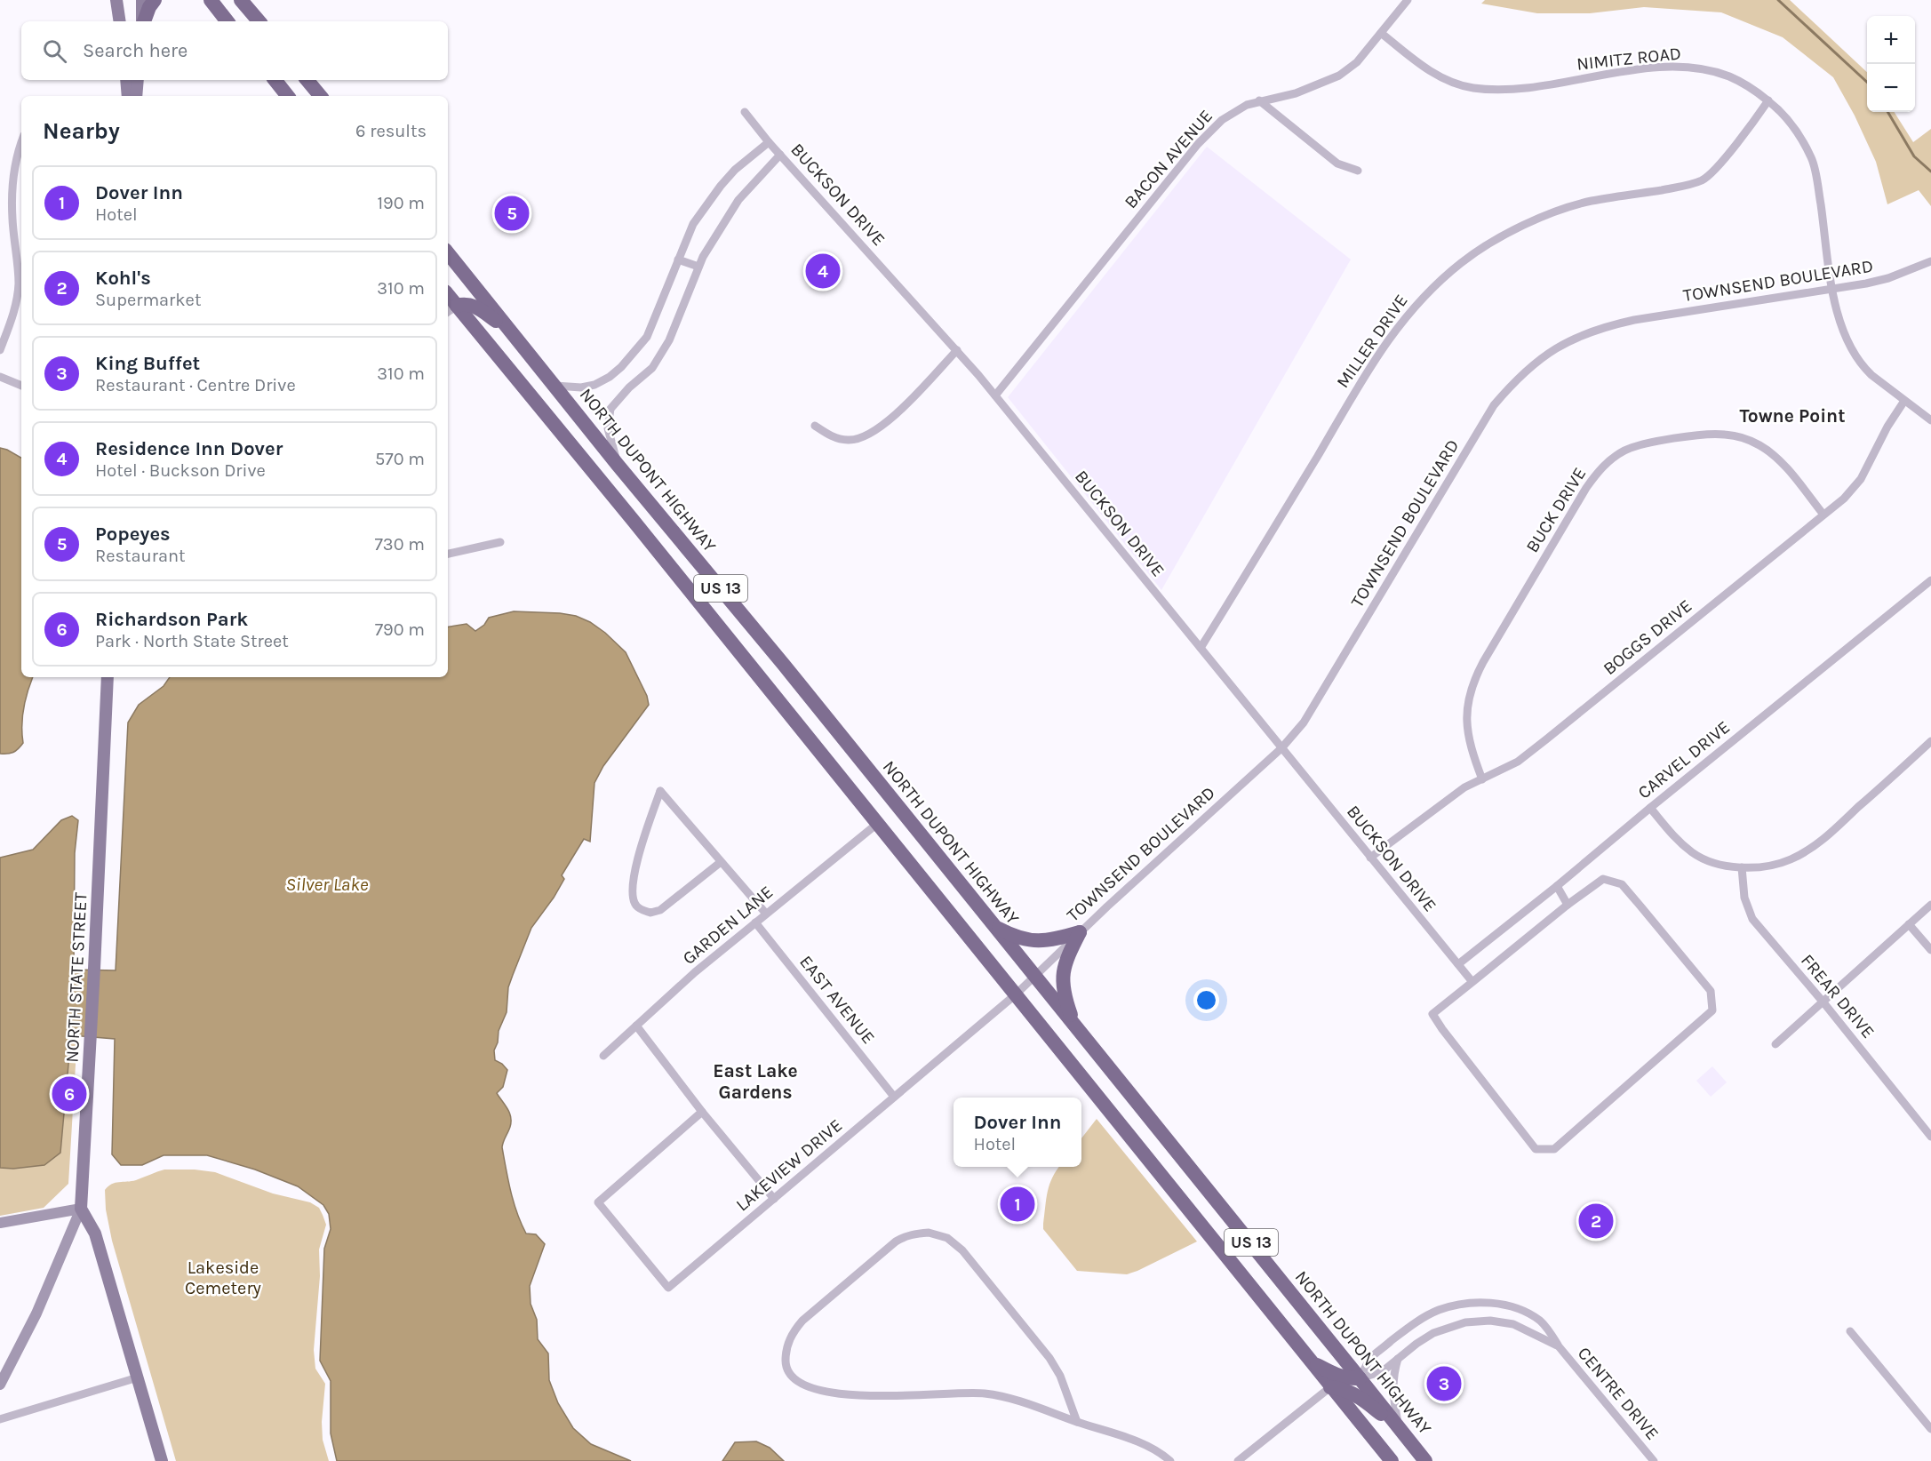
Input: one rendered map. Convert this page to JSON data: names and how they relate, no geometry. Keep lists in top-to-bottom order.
{
  "streets": {
    "highway": ["NORTH DUPONT HIGHWAY", "US 13"],
    "main road": ["NORTH STATE STREET"],
    "street": [
      "NIMITZ ROAD",
      "BACON AVENUE",
      "BUCKSON DRIVE",
      "TOWNSEND BOULEVARD",
      "MILLER DRIVE",
      "BUCK DRIVE",
      "BOGGS DRIVE",
      "CARVEL DRIVE",
      "GARDEN LANE",
      "FREAR DRIVE",
      "EAST AVENUE",
      "LAKEVIEW DRIVE",
      "CENTRE DRIVE"
    ]
  },
  "crossings": [
    ["NIMITZ ROAD", "BACON AVENUE"],
    ["NIMITZ ROAD", "TOWNSEND BOULEVARD"],
    ["NIMITZ ROAD", "MILLER DRIVE"],
    ["NIMITZ ROAD", "BOGGS DRIVE"],
    ["BACON AVENUE", "BUCKSON DRIVE"],
    ["BUCKSON DRIVE", "TOWNSEND BOULEVARD"],
    ["BUCKSON DRIVE", "MILLER DRIVE"],
    ["BUCKSON DRIVE", "BOGGS DRIVE"],
    ["BUCKSON DRIVE", "CARVEL DRIVE"],
    ["TOWNSEND BOULEVARD", "NORTH DUPONT HIGHWAY"],
    ["TOWNSEND BOULEVARD", "US 13"],
    ["TOWNSEND BOULEVARD", "LAKEVIEW DRIVE"],
    ["NORTH DUPONT HIGHWAY", "CENTRE DRIVE"],
    ["BUCK DRIVE", "BOGGS DRIVE"],
    ["US 13", "GARDEN LANE"],
    ["US 13", "LAKEVIEW DRIVE"],
    ["GARDEN LANE", "EAST AVENUE"],
    ["EAST AVENUE", "LAKEVIEW DRIVE"]
  ],
  "districts": ["Towne Point", "East Lake Gardens"],
  "water": ["Silver Lake"],
  "parks": ["Lakeside Cemetery"],
  "page": {
    "map_buttons": ["+", "−"],
    "search": "Search here",
    "heading": ["Nearby", "6 results"],
    "list": [
      {
        "mark": "1",
        "name": "Dover Inn",
        "note": "Hotel",
        "value": "190 m"
      },
      {
        "mark": "2",
        "name": "Kohl's",
        "note": "Supermarket",
        "value": "310 m"
      },
      {
        "mark": "3",
        "name": "King Buffet",
        "note": "Restaurant · Centre Drive",
        "value": "310 m"
      },
      {
        "mark": "4",
        "name": "Residence Inn Dover",
        "note": "Hotel · Buckson Drive",
        "value": "570 m"
      },
      {
        "mark": "5",
        "name": "Popeyes",
        "note": "Restaurant",
        "value": "730 m"
      },
      {
        "mark": "6",
        "name": "Richardson Park",
        "note": "Park · North State Street",
        "value": "790 m"
      }
    ],
    "pins": [
      "5",
      "4",
      "6",
      "1",
      "2",
      "3"
    ],
    "popup": ["Dover Inn", "Hotel"]
  }
}
